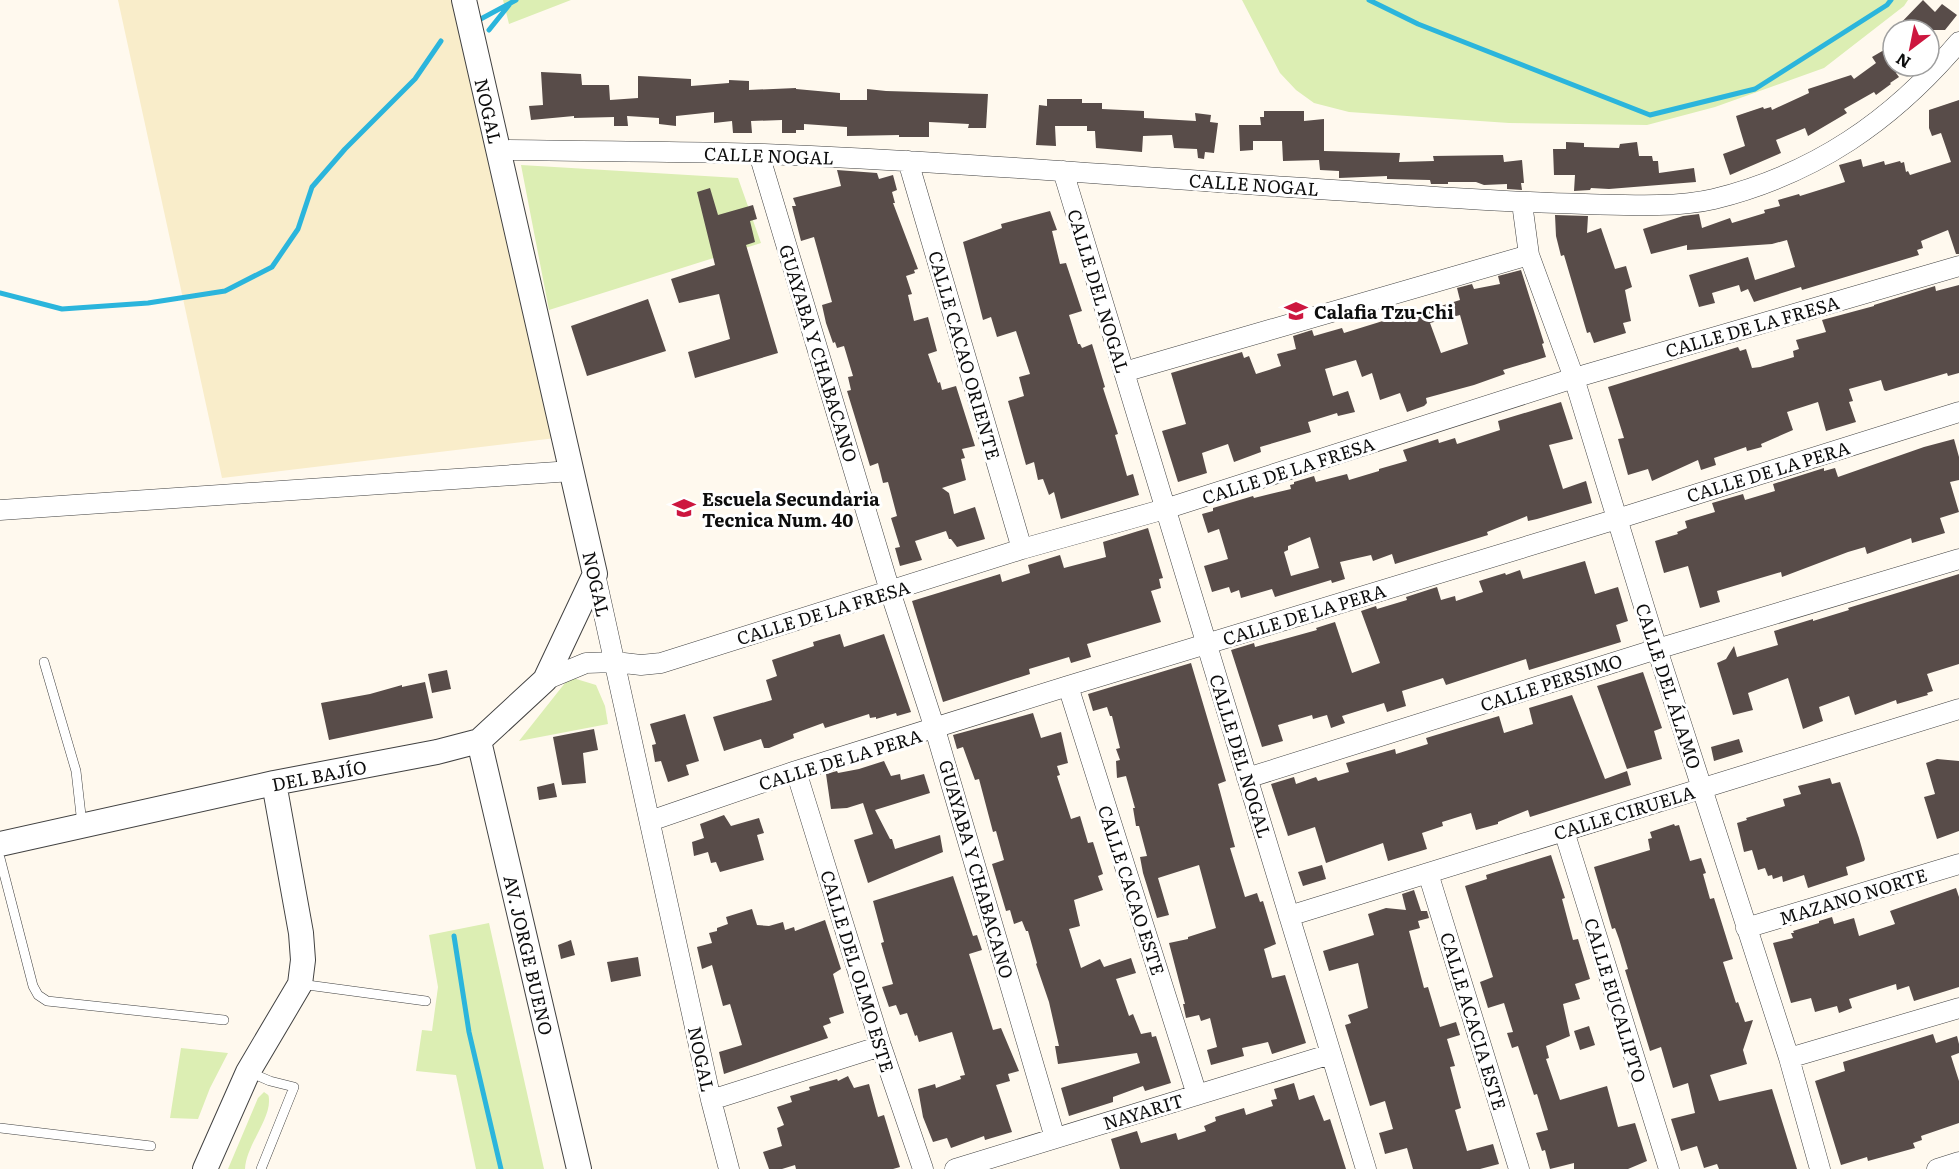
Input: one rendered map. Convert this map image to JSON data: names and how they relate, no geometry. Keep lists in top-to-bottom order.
{
  "streets": {
    "street": [
      "NOGAL",
      "CALLE NOGAL",
      "CALLE DEL NOGAL",
      "CALLE DE LA FRESA",
      "GUAYABA Y CHABACANO",
      "CALLE CACAO ORIENTE",
      "CALLE DE LA PERA",
      "CALLE PERSIMO",
      "CALLE DEL ÁLAMO",
      "DEL BAJÍO",
      "CALLE CIRUELA",
      "CALLE CACAO ESTE",
      "MAZANO NORTE",
      "AV. JORGE BUENO",
      "CALLE DEL OLMO ESTE",
      "CALLE EUCALIPTO",
      "CALLE ACACIA ESTE",
      "NAYARIT"
    ]
  },
  "crossings": [
    ["NOGAL", "CALLE NOGAL"],
    ["NOGAL", "CALLE DE LA FRESA"],
    ["NOGAL", "CALLE DE LA PERA"],
    ["NOGAL", "DEL BAJÍO"],
    ["CALLE NOGAL", "CALLE DEL NOGAL"],
    ["CALLE NOGAL", "GUAYABA Y CHABACANO"],
    ["CALLE NOGAL", "CALLE CACAO ORIENTE"],
    ["CALLE NOGAL", "CALLE DEL ÁLAMO"],
    ["CALLE DEL NOGAL", "CALLE DE LA FRESA"],
    ["CALLE DEL NOGAL", "CALLE DE LA PERA"],
    ["CALLE DEL NOGAL", "CALLE PERSIMO"],
    ["CALLE DEL NOGAL", "CALLE CIRUELA"],
    ["CALLE DEL NOGAL", "NAYARIT"],
    ["CALLE DE LA FRESA", "GUAYABA Y CHABACANO"],
    ["CALLE DE LA FRESA", "CALLE CACAO ORIENTE"],
    ["CALLE DE LA FRESA", "CALLE DEL ÁLAMO"],
    ["CALLE DE LA FRESA", "DEL BAJÍO"],
    ["GUAYABA Y CHABACANO", "CALLE DE LA PERA"],
    ["GUAYABA Y CHABACANO", "NAYARIT"],
    ["CALLE DE LA PERA", "CALLE DEL ÁLAMO"],
    ["CALLE DE LA PERA", "CALLE CACAO ESTE"],
    ["CALLE DE LA PERA", "CALLE DEL OLMO ESTE"],
    ["CALLE PERSIMO", "CALLE DEL ÁLAMO"],
    ["CALLE DEL ÁLAMO", "CALLE CIRUELA"],
    ["CALLE DEL ÁLAMO", "MAZANO NORTE"],
    ["DEL BAJÍO", "AV. JORGE BUENO"],
    ["CALLE CIRUELA", "CALLE EUCALIPTO"],
    ["CALLE CIRUELA", "CALLE ACACIA ESTE"],
    ["CALLE CACAO ESTE", "NAYARIT"]
  ],
  "places": {
    "school or university": ["Calafia Tzu-Chi", "Escuela Secundaria Tecnica Num. 40"]
  },
  "north": "bottom left"
}
